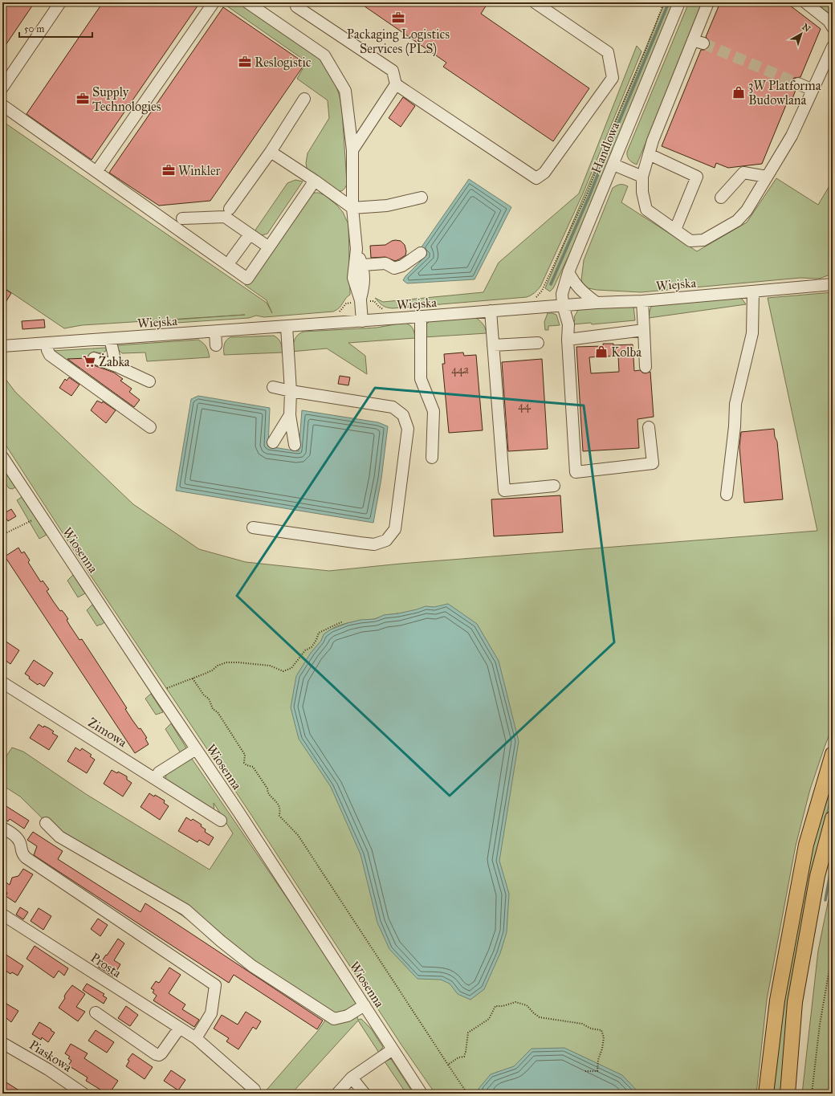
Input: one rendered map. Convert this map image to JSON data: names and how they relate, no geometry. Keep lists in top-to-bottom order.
{
  "streets": {
    "street": [
      "Handlowa",
      "Wiejska",
      "Wiosenna",
      "Zimowa",
      "Prosta",
      "Piaskowa"
    ]
  },
  "crossings": [
    ["Handlowa", "Wiejska"]
  ],
  "places": {
    "office": [
      "Packaging Logistics Services (PLS)",
      "Reslogistic",
      "Supply Technologies",
      "Winkler"
    ],
    "shop": ["3W Platforma Budowlana", "Kolba"],
    "supermarket": ["Żabka"]
  },
  "house_numbers": ["44a", "44"],
  "scale_bar": "50 m",
  "north": "top right"
}
